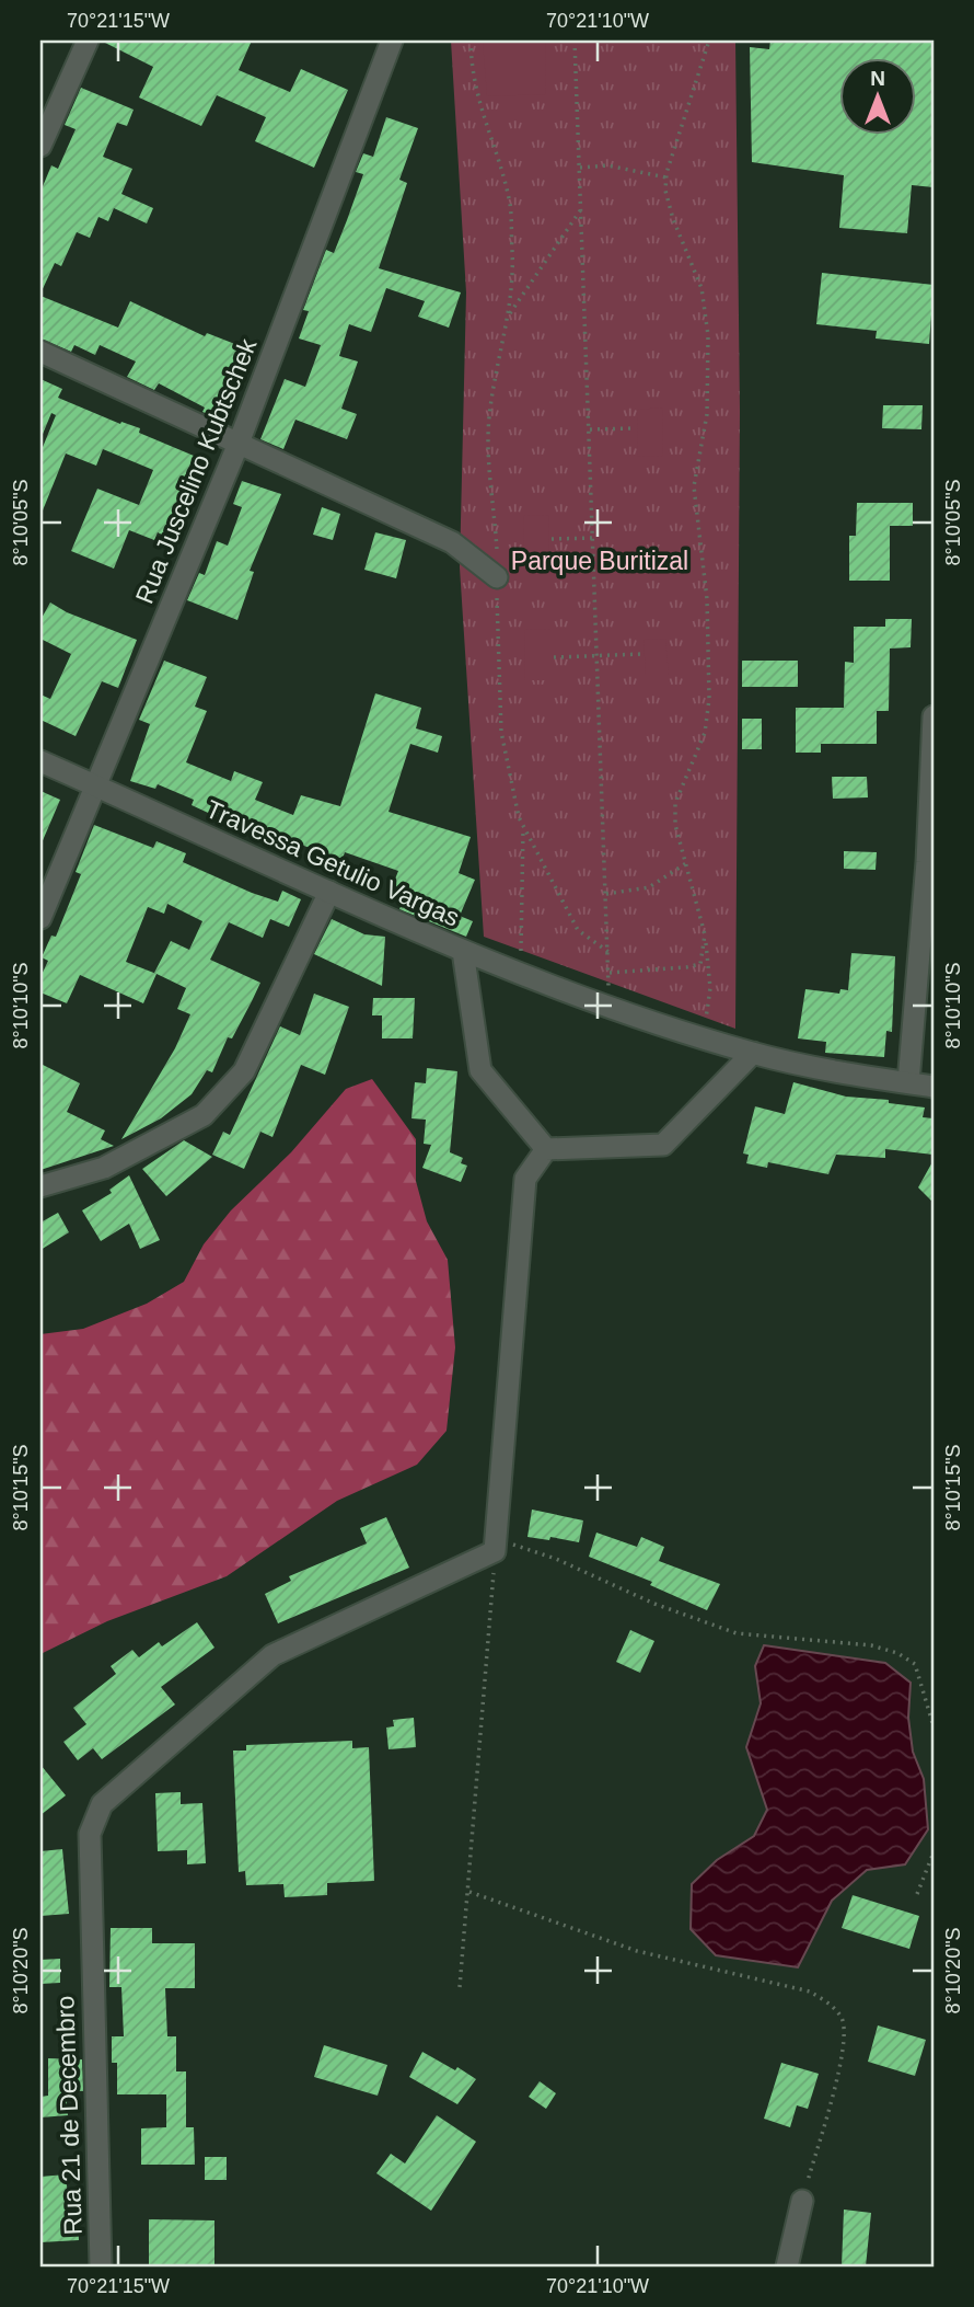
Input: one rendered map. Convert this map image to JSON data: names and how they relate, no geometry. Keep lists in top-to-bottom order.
{
  "streets": {
    "street": ["Rua Juscelino Kubtschek", "Travessa Getulio Vargas", "Rua 21 de Decembro"]
  },
  "crossings": [
    ["Rua Juscelino Kubtschek", "Travessa Getulio Vargas"]
  ],
  "parks": ["Parque Buritizal"],
  "north": "top",
  "coordinates": [
    "70°21'15\"W",
    "70°21'10\"W",
    "8°10'05\"S",
    "8°10'10\"S",
    "8°10'15\"S",
    "8°10'20\"S"
  ]
}
